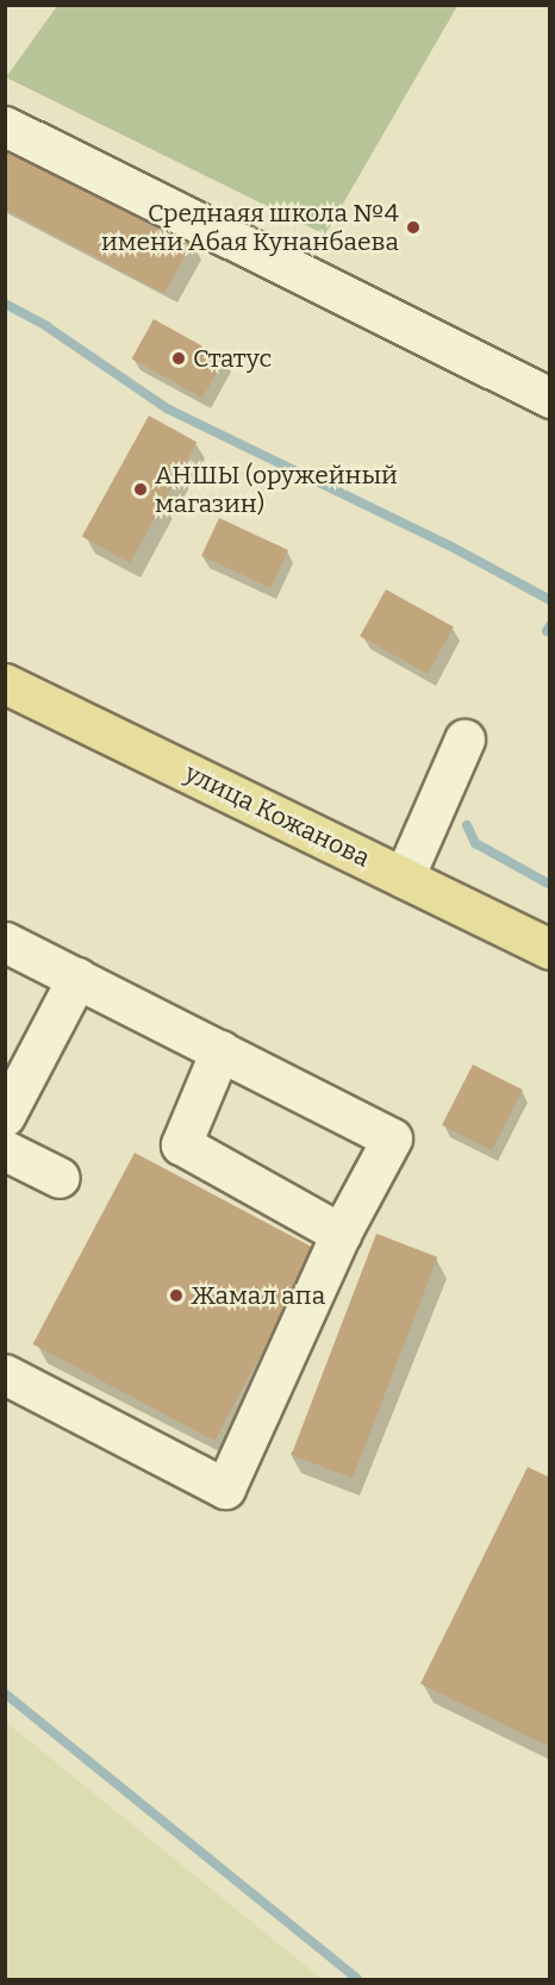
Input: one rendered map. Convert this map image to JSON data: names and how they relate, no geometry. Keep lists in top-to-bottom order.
{
  "streets": {
    "main road": ["улица Кожанова"]
  },
  "places": [
    "Среднаяя школа №4 имени Абая Кунанбаева",
    "Статус",
    "АНШЫ (оружейный магазин)",
    "Жамал апа"
  ]
}
